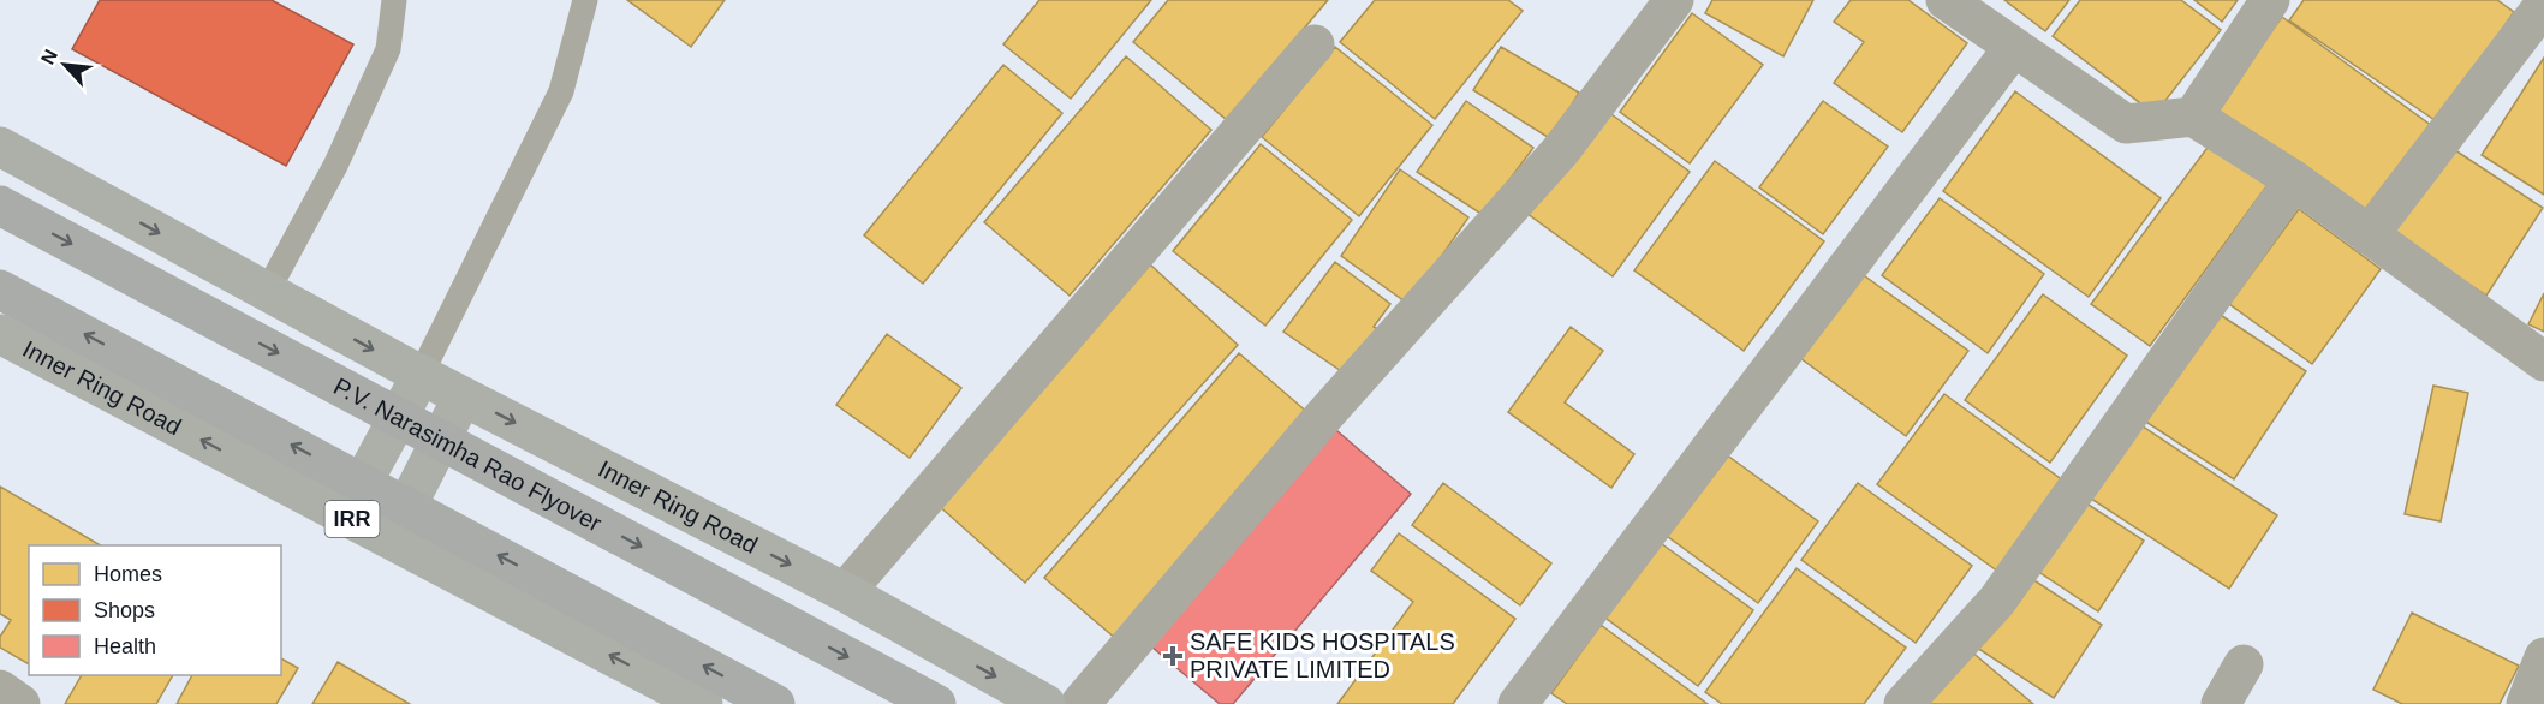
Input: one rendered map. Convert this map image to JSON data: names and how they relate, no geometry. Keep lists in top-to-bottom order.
{
  "streets": {
    "highway": ["P.V. Narasimha Rao Flyover"],
    "main road": ["Inner Ring Road", "IRR"]
  },
  "places": {
    "health": ["SAFE KIDS HOSPITALS PRIVATE LIMITED"]
  },
  "legend": ["Homes", "Shops", "Health"],
  "north": "top left"
}
